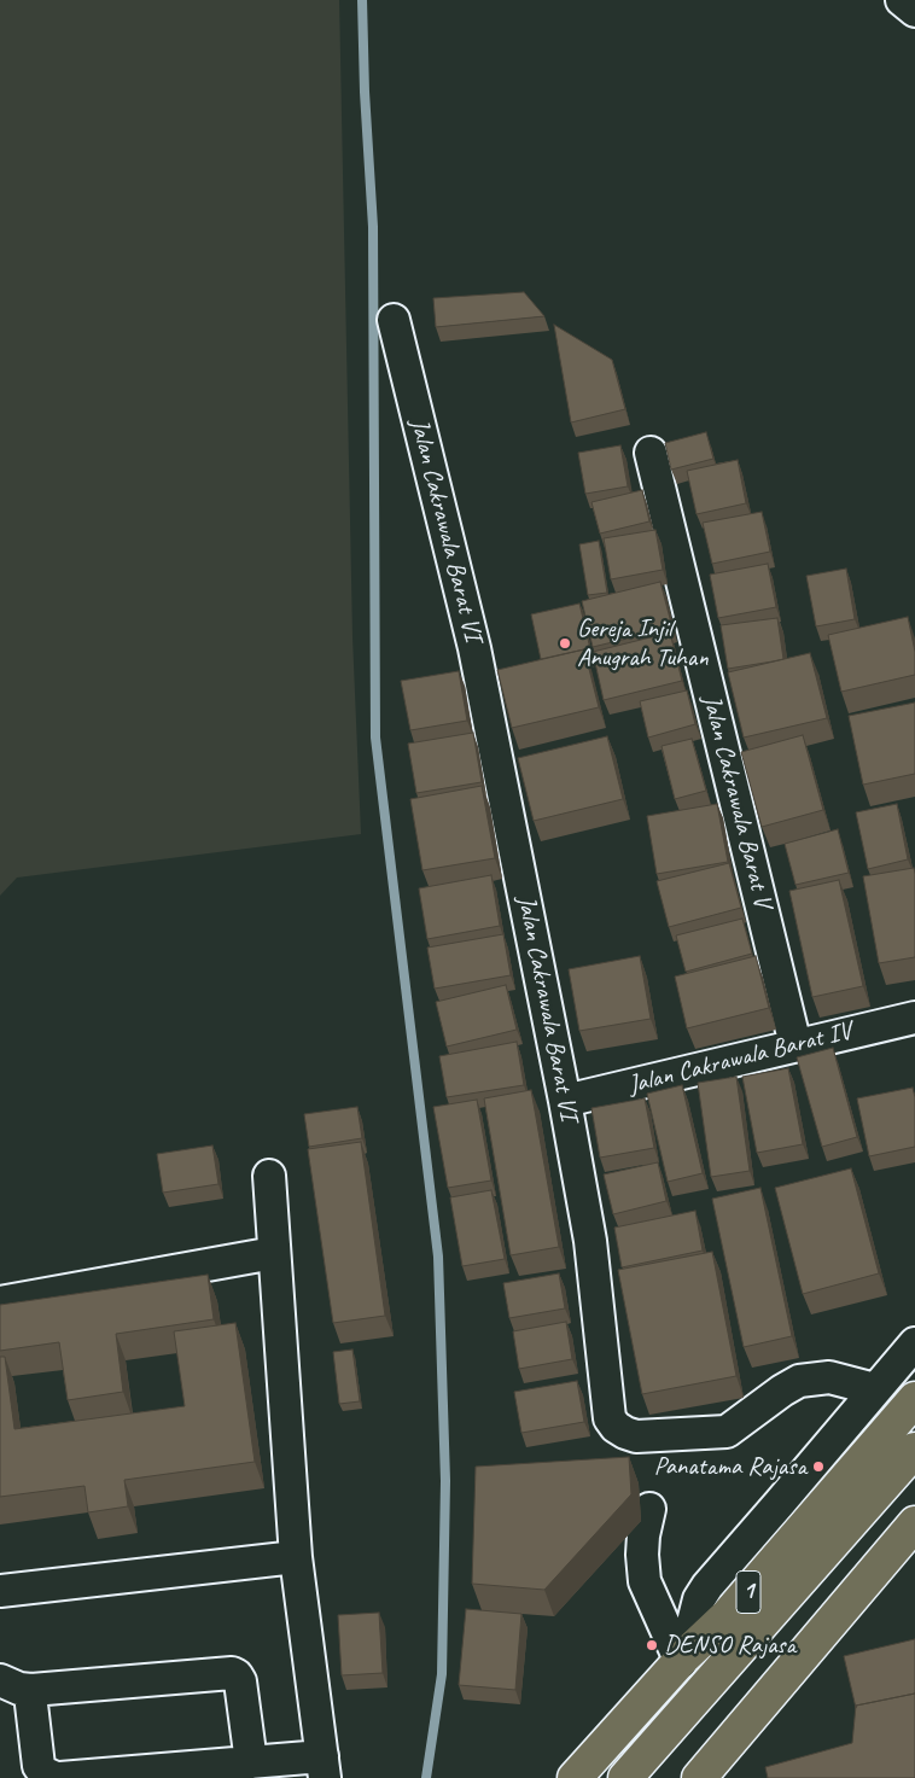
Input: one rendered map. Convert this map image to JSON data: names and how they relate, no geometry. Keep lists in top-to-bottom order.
{
  "streets": {
    "highway": ["1"],
    "street": ["Jalan Cakrawala Barat VI", "Jalan Cakrawala Barat V", "Jalan Cakrawala Barat IV"]
  },
  "crossings": [
    ["Jalan Cakrawala Barat VI", "Jalan Cakrawala Barat IV"],
    ["Jalan Cakrawala Barat V", "Jalan Cakrawala Barat IV"]
  ],
  "places": ["Gereja Injil Anugrah Tuhan", "Panatama Rajasa", "DENSO Rajasa"]
}
